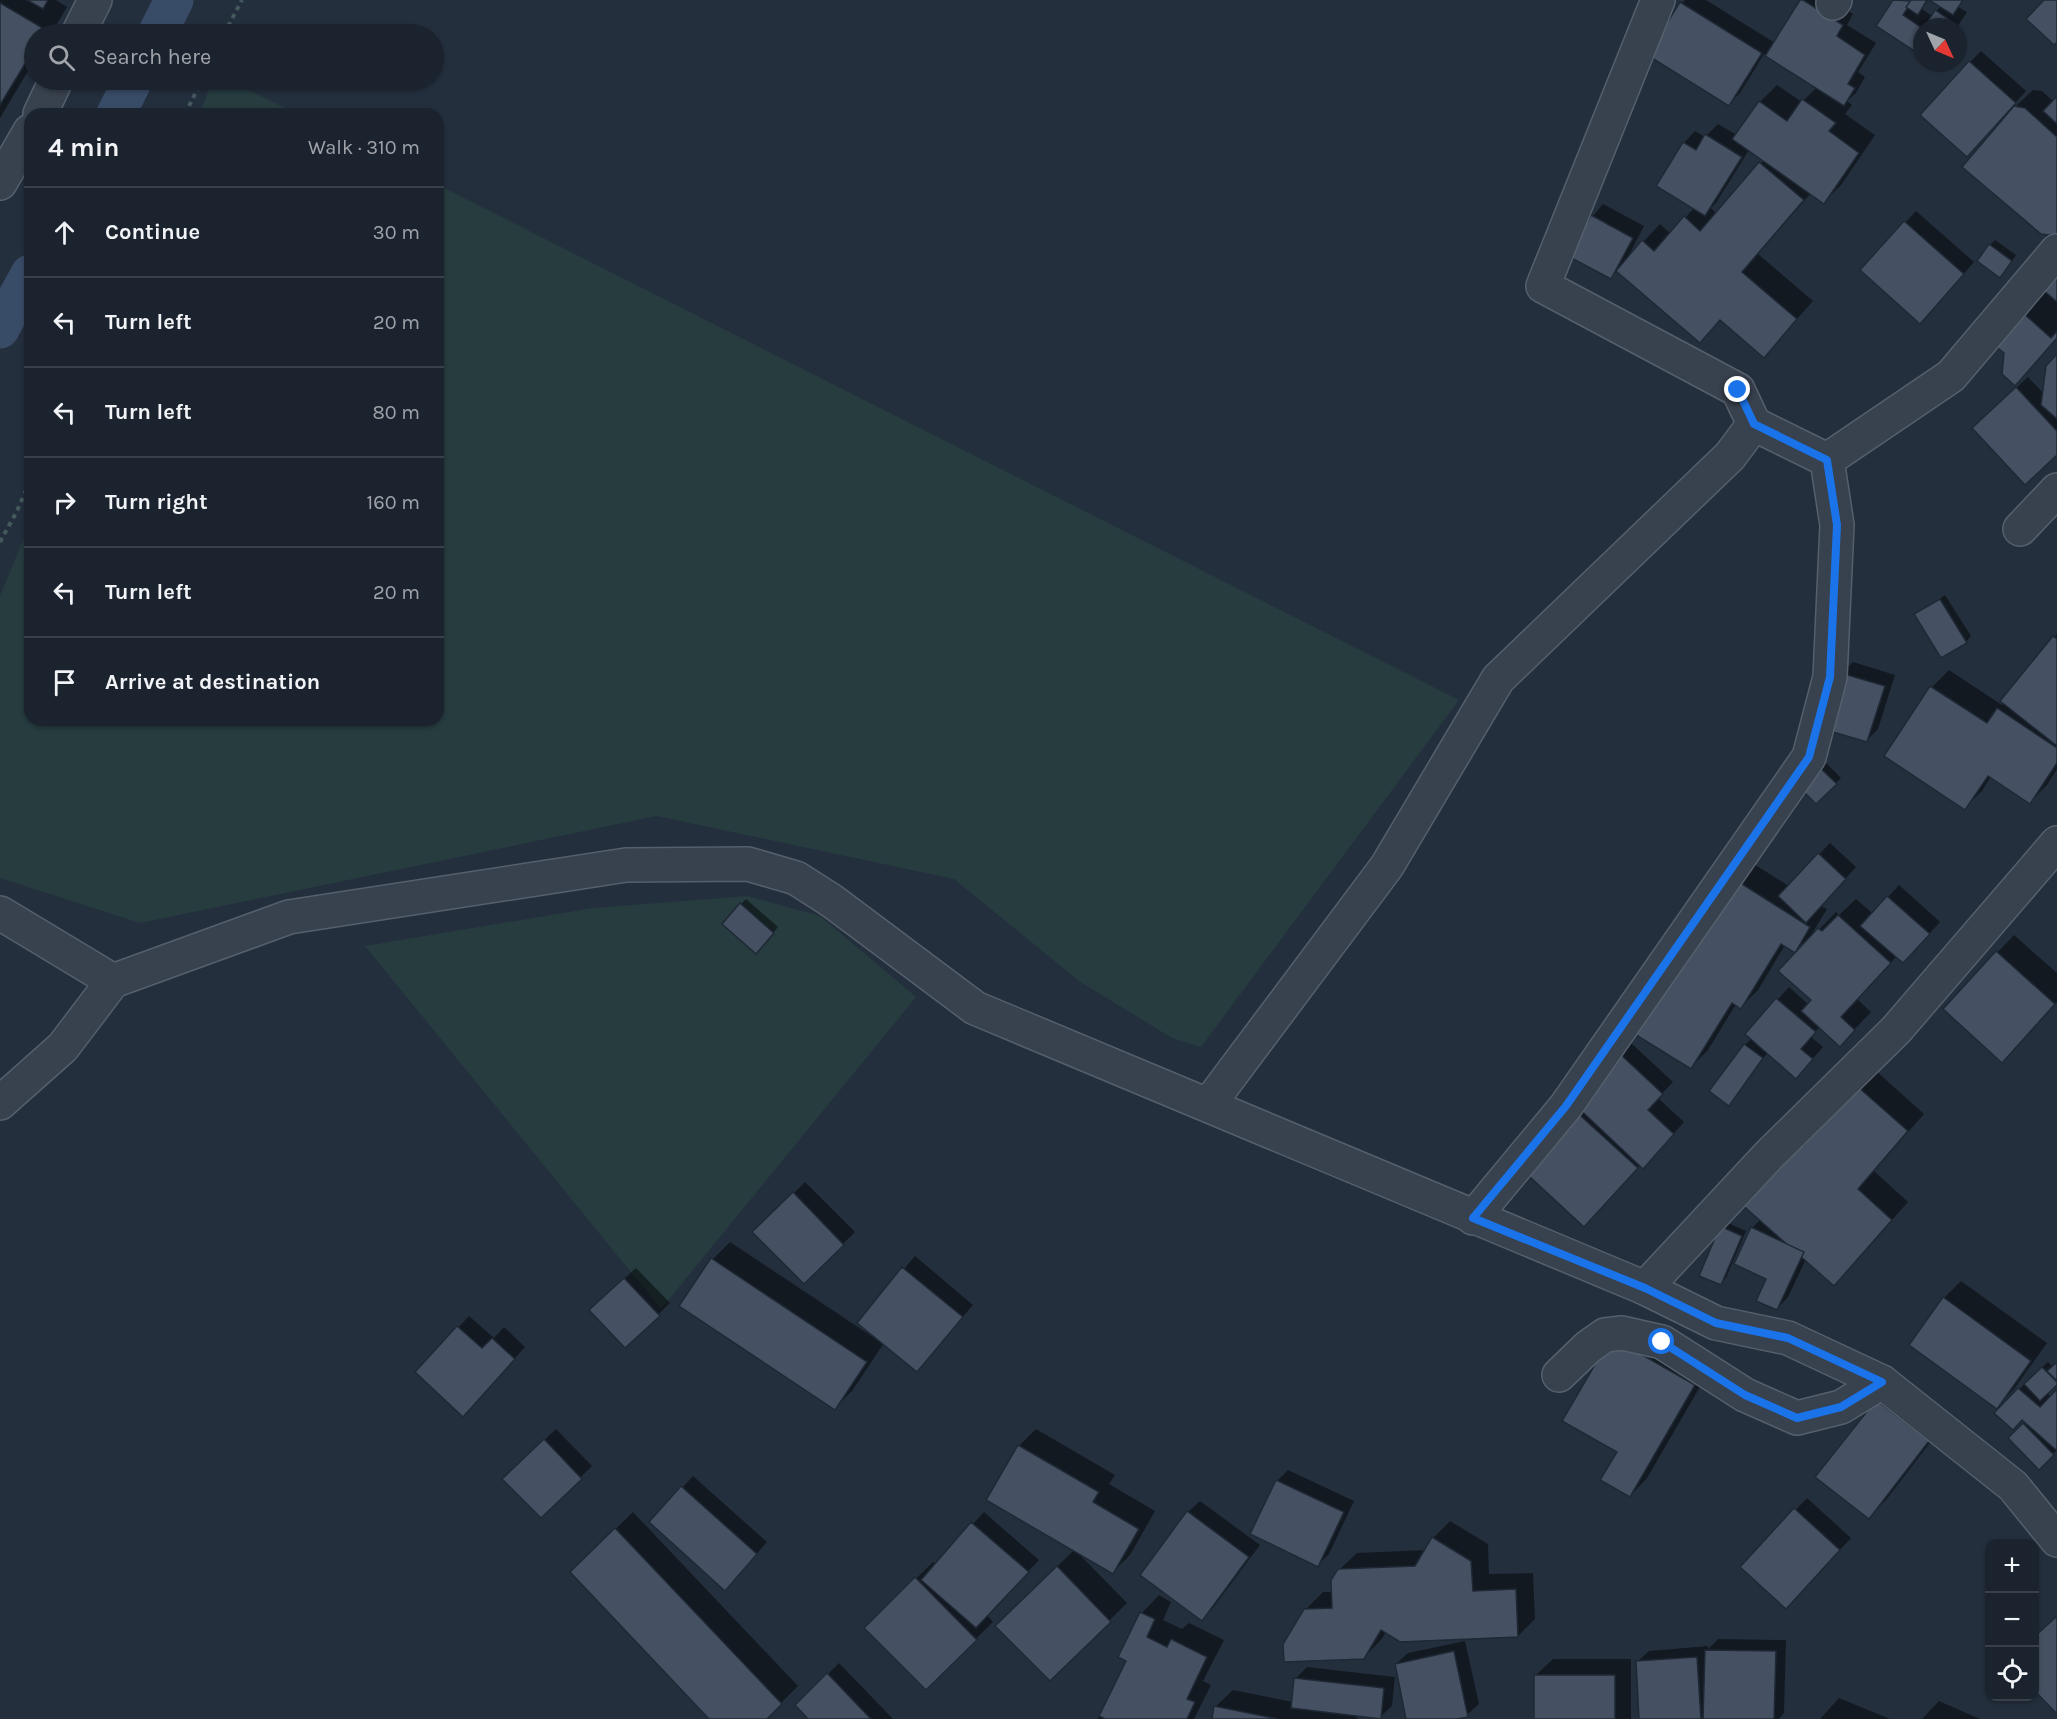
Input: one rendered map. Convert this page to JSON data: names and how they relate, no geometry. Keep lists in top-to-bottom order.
{
  "north": "bottom right",
  "page": {
    "search": "Search here",
    "heading": ["4 min", "Walk · 310 m"],
    "list": [
      ["Continue", "30 m"],
      ["Turn left", "20 m"],
      ["Turn left", "80 m"],
      ["Turn right", "160 m"],
      ["Turn left", "20 m"],
      "Arrive at destination"
    ],
    "map_buttons": ["+", "−"]
  }
}
